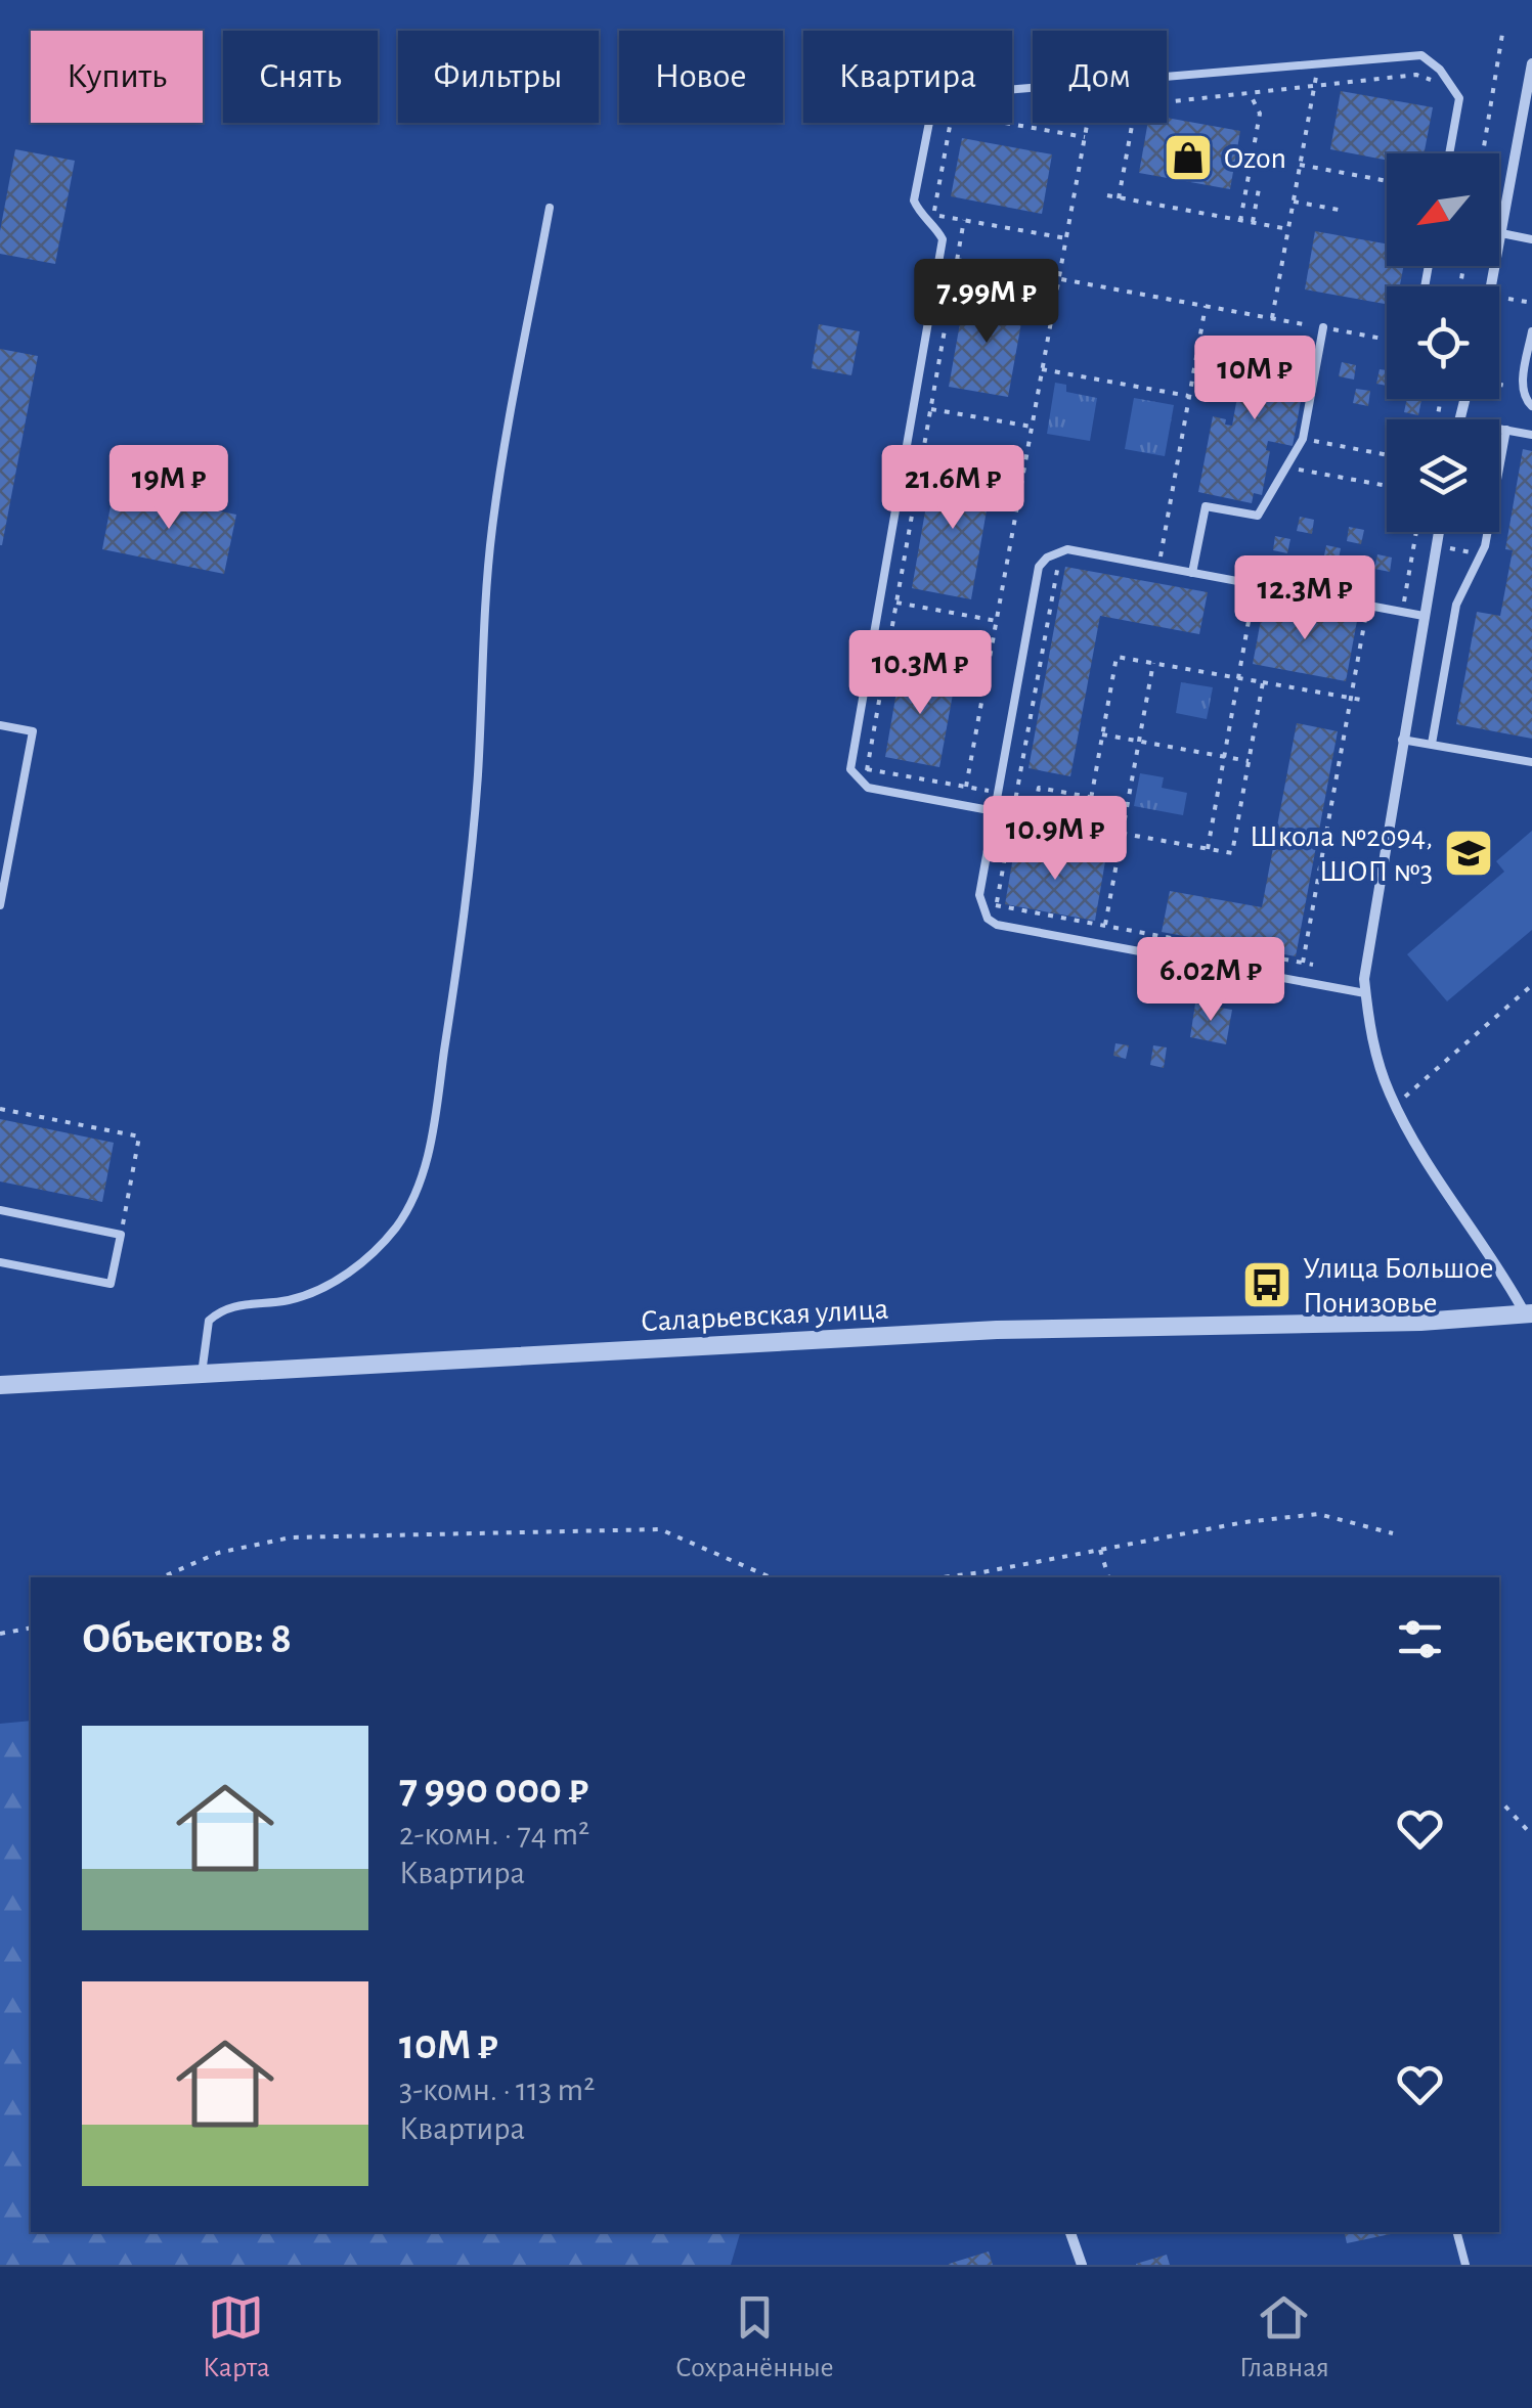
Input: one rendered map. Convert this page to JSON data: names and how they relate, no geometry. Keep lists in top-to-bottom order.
{
  "streets": {
    "street": ["Саларьевская улица"]
  },
  "places": {
    "shop": ["Ozon"],
    "school or university": ["Школа №2094, ШОП №3"],
    "bus stop": ["Улица Большое Понизовье"]
  },
  "north": "bottom left",
  "page": {
    "chip": [
      "Купить",
      "Снять",
      "Фильтры",
      "Новое",
      "Квартира",
      "Дом"
    ],
    "price": [
      "7.99M ₽",
      "10M ₽",
      "19M ₽",
      "21.6M ₽",
      "12.3M ₽",
      "10.3M ₽",
      "10.9M ₽",
      "6.02M ₽"
    ],
    "heading": "Объектов: 8",
    "list": [
      {
        "name": "7 990 000 ₽",
        "note": "2-комн. · 74 m² · Квартира"
      },
      {
        "name": "10M ₽",
        "note": "3-комн. · 113 m² · Квартира"
      }
    ],
    "tabs": ["Карта", "Сохранённые", "Главная"]
  }
}
